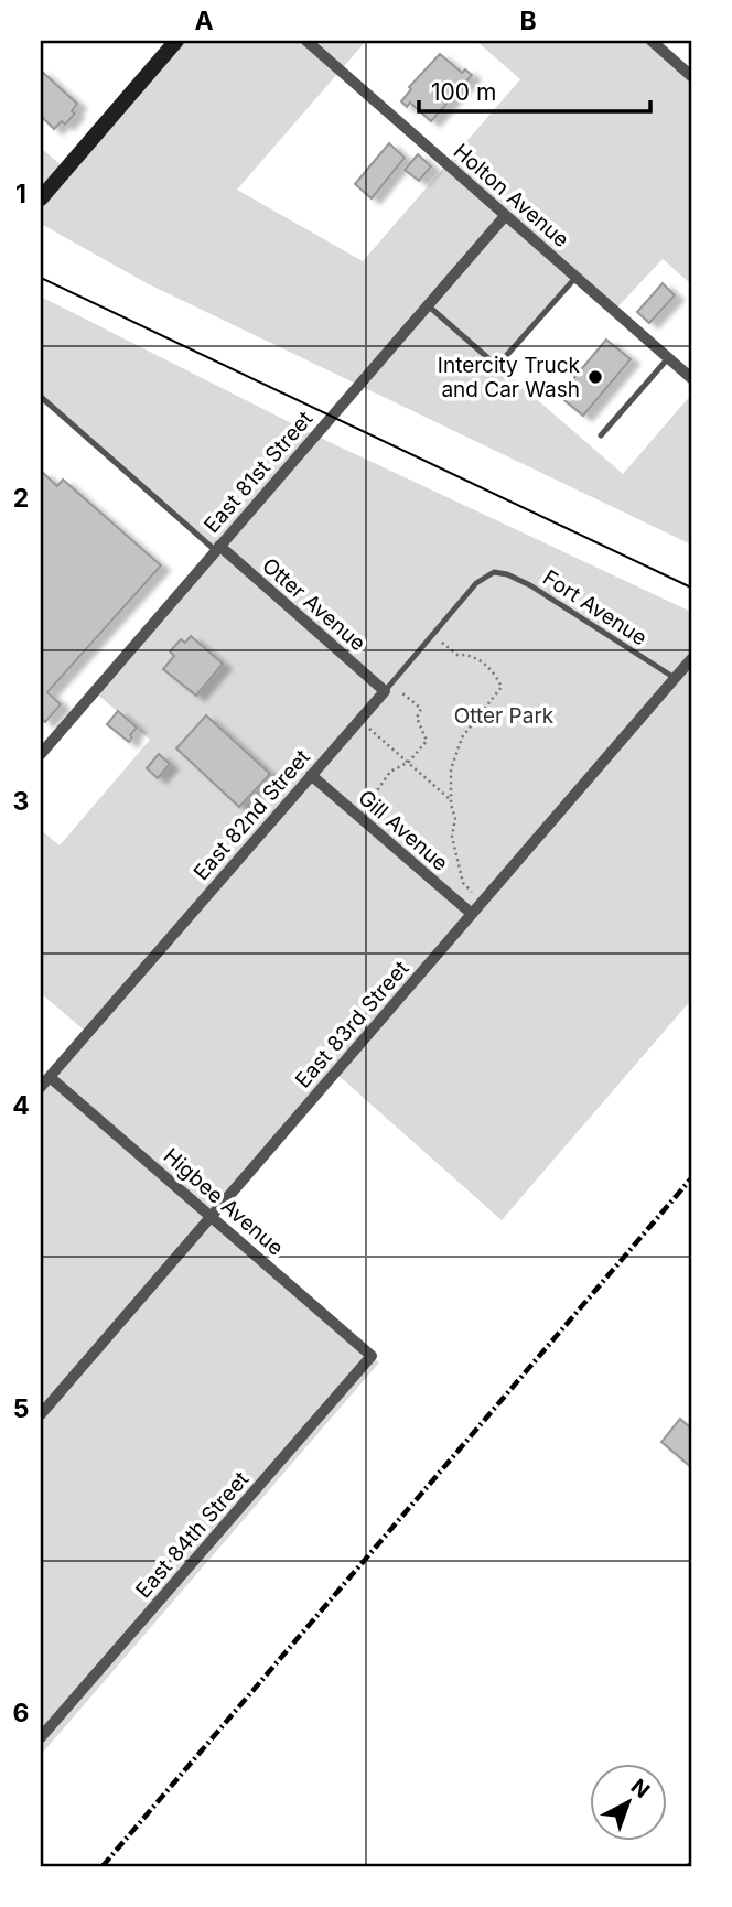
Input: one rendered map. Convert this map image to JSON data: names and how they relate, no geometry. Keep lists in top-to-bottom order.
{
  "streets": {
    "street": [
      "Holton Avenue",
      "East 81st Street",
      "Otter Avenue",
      "East 82nd Street",
      "Gill Avenue",
      "East 83rd Street",
      "Higbee Avenue",
      "East 84th Street"
    ],
    "lane": ["Fort Avenue"]
  },
  "crossings": [
    ["Holton Avenue", "East 81st Street"],
    ["East 81st Street", "Otter Avenue"],
    ["Otter Avenue", "East 82nd Street"],
    ["Fort Avenue", "East 82nd Street"],
    ["Fort Avenue", "East 83rd Street"],
    ["East 82nd Street", "Gill Avenue"],
    ["East 82nd Street", "Higbee Avenue"],
    ["Gill Avenue", "East 83rd Street"],
    ["East 83rd Street", "Higbee Avenue"],
    ["Higbee Avenue", "East 84th Street"]
  ],
  "parks": ["Otter Park"],
  "places": ["Intercity Truck and Car Wash"],
  "scale_bar": "100 m",
  "north": "top right",
  "grid": {
    "columns": ["A", "B"],
    "rows": [
      "1",
      "2",
      "3",
      "4",
      "5",
      "6"
    ]
  }
}
